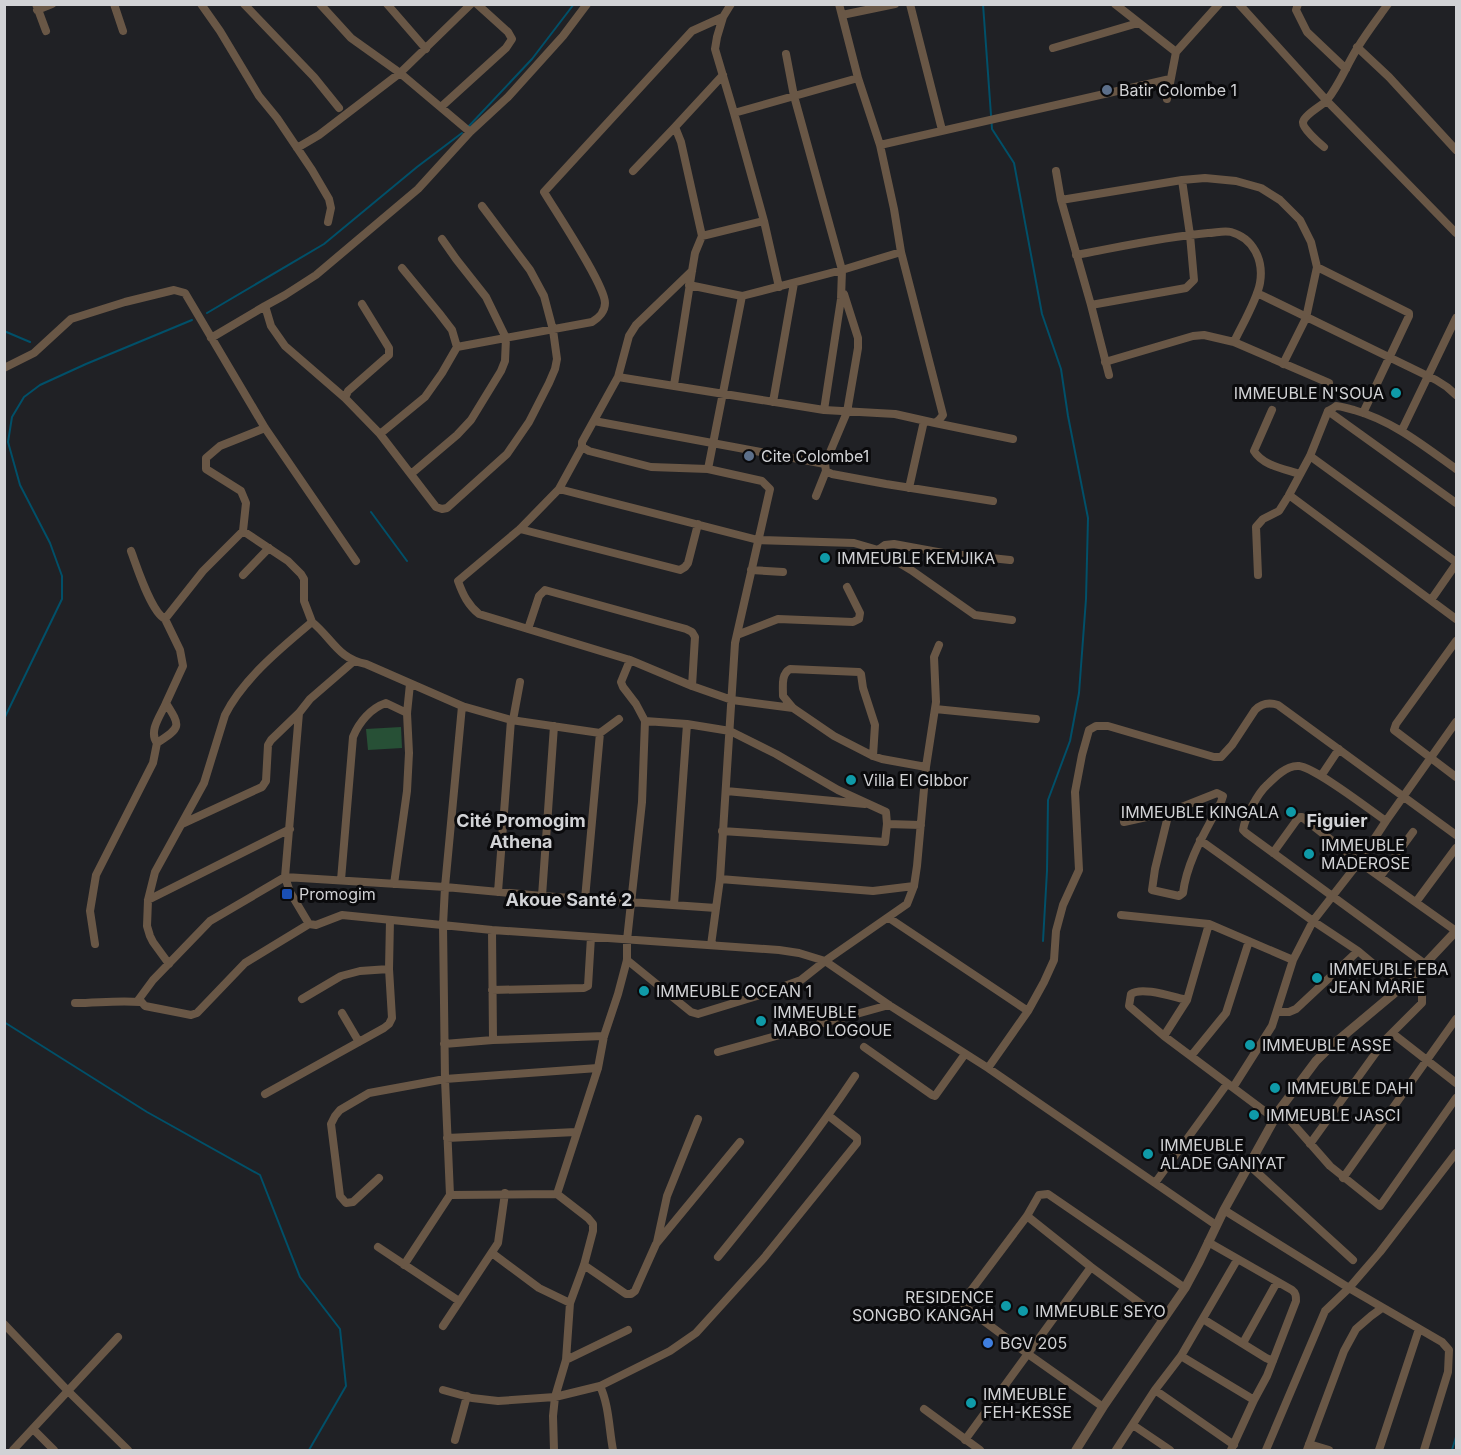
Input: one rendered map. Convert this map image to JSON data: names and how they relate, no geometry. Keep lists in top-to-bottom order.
{
  "districts": ["Cité Promogim Athena", "Figuier", "Akoue Santé 2"],
  "places": {
    "other": [
      "Batir Colombe 1",
      "IMMEUBLE N'SOUA",
      "Cite Colombe1",
      "IMMEUBLE KEMJIKA",
      "Villa El GIbbor",
      "IMMEUBLE KINGALA",
      "IMMEUBLE MADEROSE",
      "IMMEUBLE EBA JEAN MARIE",
      "IMMEUBLE OCEAN 1",
      "IMMEUBLE MABO LOGOUE",
      "IMMEUBLE ASSE",
      "IMMEUBLE DAHI",
      "IMMEUBLE JASCI",
      "IMMEUBLE ALADE GANIYAT",
      "RESIDENCE SONGBO KANGAH",
      "IMMEUBLE SEYO",
      "BGV 205",
      "IMMEUBLE FEH-KESSE"
    ],
    "transit": ["Promogim"]
  }
}
